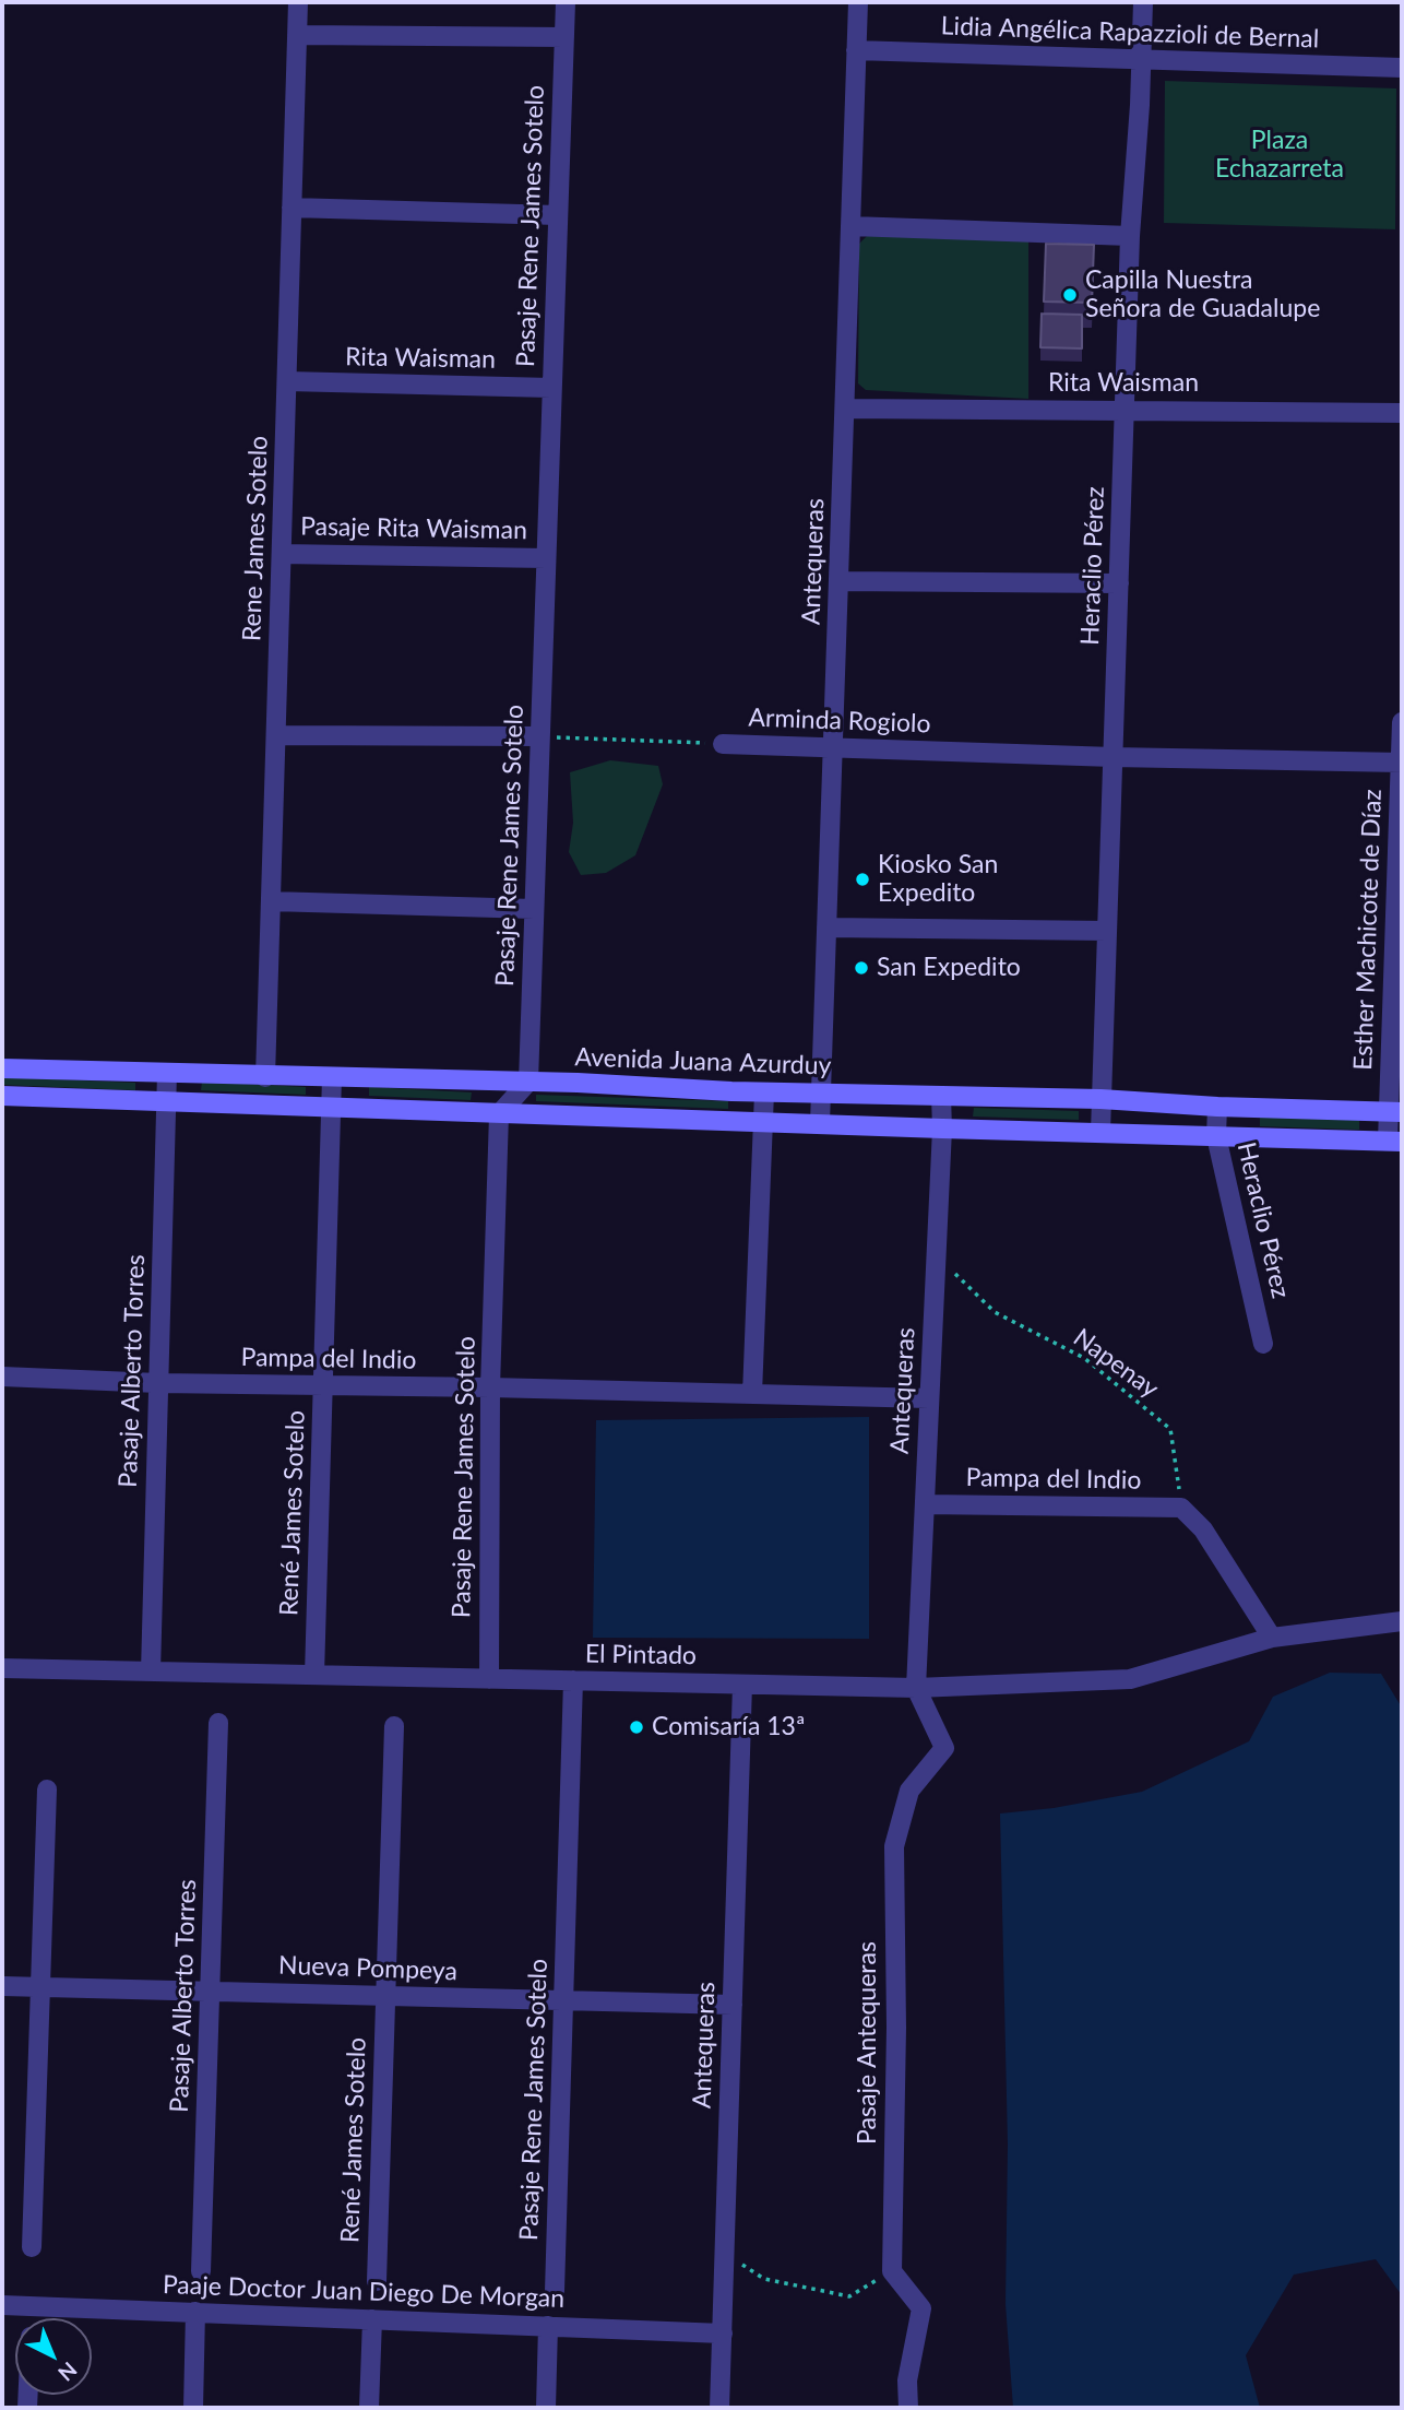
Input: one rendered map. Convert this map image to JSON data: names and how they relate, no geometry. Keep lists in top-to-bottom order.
{
  "streets": {
    "main road": ["Avenida Juana Azurduy"],
    "street": [
      "Lidia Angélica Rapazzioli de Bernal",
      "Pasaje Rene James Sotelo",
      "Rita Waisman",
      "Pasaje Rita Waisman",
      "Rene James Sotelo",
      "Antequeras",
      "Heraclio Pérez",
      "Arminda Rogiolo",
      "Esther Machicote de Díaz",
      "Pampa del Indio",
      "Pasaje Alberto Torres",
      "René James Sotelo",
      "El Pintado",
      "Nueva Pompeya",
      "Pasaje Antequeras",
      "Paaje Doctor Juan Diego De Morgan"
    ],
    "path": ["Napenay"]
  },
  "crossings": [
    ["Lidia Angélica Rapazzioli de Bernal", "Antequeras"],
    ["Lidia Angélica Rapazzioli de Bernal", "Heraclio Pérez"],
    ["Pasaje Rene James Sotelo", "Rita Waisman"],
    ["Pasaje Rene James Sotelo", "Pasaje Rita Waisman"],
    ["Pasaje Rene James Sotelo", "Arminda Rogiolo"],
    ["Pasaje Rene James Sotelo", "Avenida Juana Azurduy"],
    ["Pasaje Rene James Sotelo", "Pampa del Indio"],
    ["Pasaje Rene James Sotelo", "El Pintado"],
    ["Pasaje Rene James Sotelo", "Nueva Pompeya"],
    ["Rita Waisman", "Rene James Sotelo"],
    ["Rita Waisman", "Antequeras"],
    ["Rita Waisman", "Heraclio Pérez"],
    ["Pasaje Rita Waisman", "Rene James Sotelo"],
    ["Rene James Sotelo", "Avenida Juana Azurduy"],
    ["Antequeras", "Arminda Rogiolo"],
    ["Antequeras", "Avenida Juana Azurduy"],
    ["Antequeras", "Pampa del Indio"],
    ["Antequeras", "Napenay"],
    ["Antequeras", "El Pintado"],
    ["Antequeras", "Nueva Pompeya"],
    ["Antequeras", "Pasaje Antequeras"],
    ["Antequeras", "Paaje Doctor Juan Diego De Morgan"],
    ["Heraclio Pérez", "Arminda Rogiolo"],
    ["Heraclio Pérez", "Avenida Juana Azurduy"],
    ["Arminda Rogiolo", "Esther Machicote de Díaz"],
    ["Esther Machicote de Díaz", "Avenida Juana Azurduy"],
    ["Avenida Juana Azurduy", "Pasaje Alberto Torres"],
    ["Avenida Juana Azurduy", "René James Sotelo"],
    ["Pampa del Indio", "Napenay"],
    ["Pampa del Indio", "Pasaje Alberto Torres"],
    ["Pampa del Indio", "René James Sotelo"],
    ["Pasaje Alberto Torres", "El Pintado"],
    ["Pasaje Alberto Torres", "Nueva Pompeya"],
    ["René James Sotelo", "El Pintado"],
    ["René James Sotelo", "Nueva Pompeya"],
    ["El Pintado", "Pasaje Antequeras"]
  ],
  "parks": ["Plaza Echazarreta"],
  "places": [
    "Capilla Nuestra Señora de Guadalupe",
    "Kiosko San Expedito",
    "San Expedito",
    "Comisaría 13ª"
  ],
  "north": "bottom right"
}
